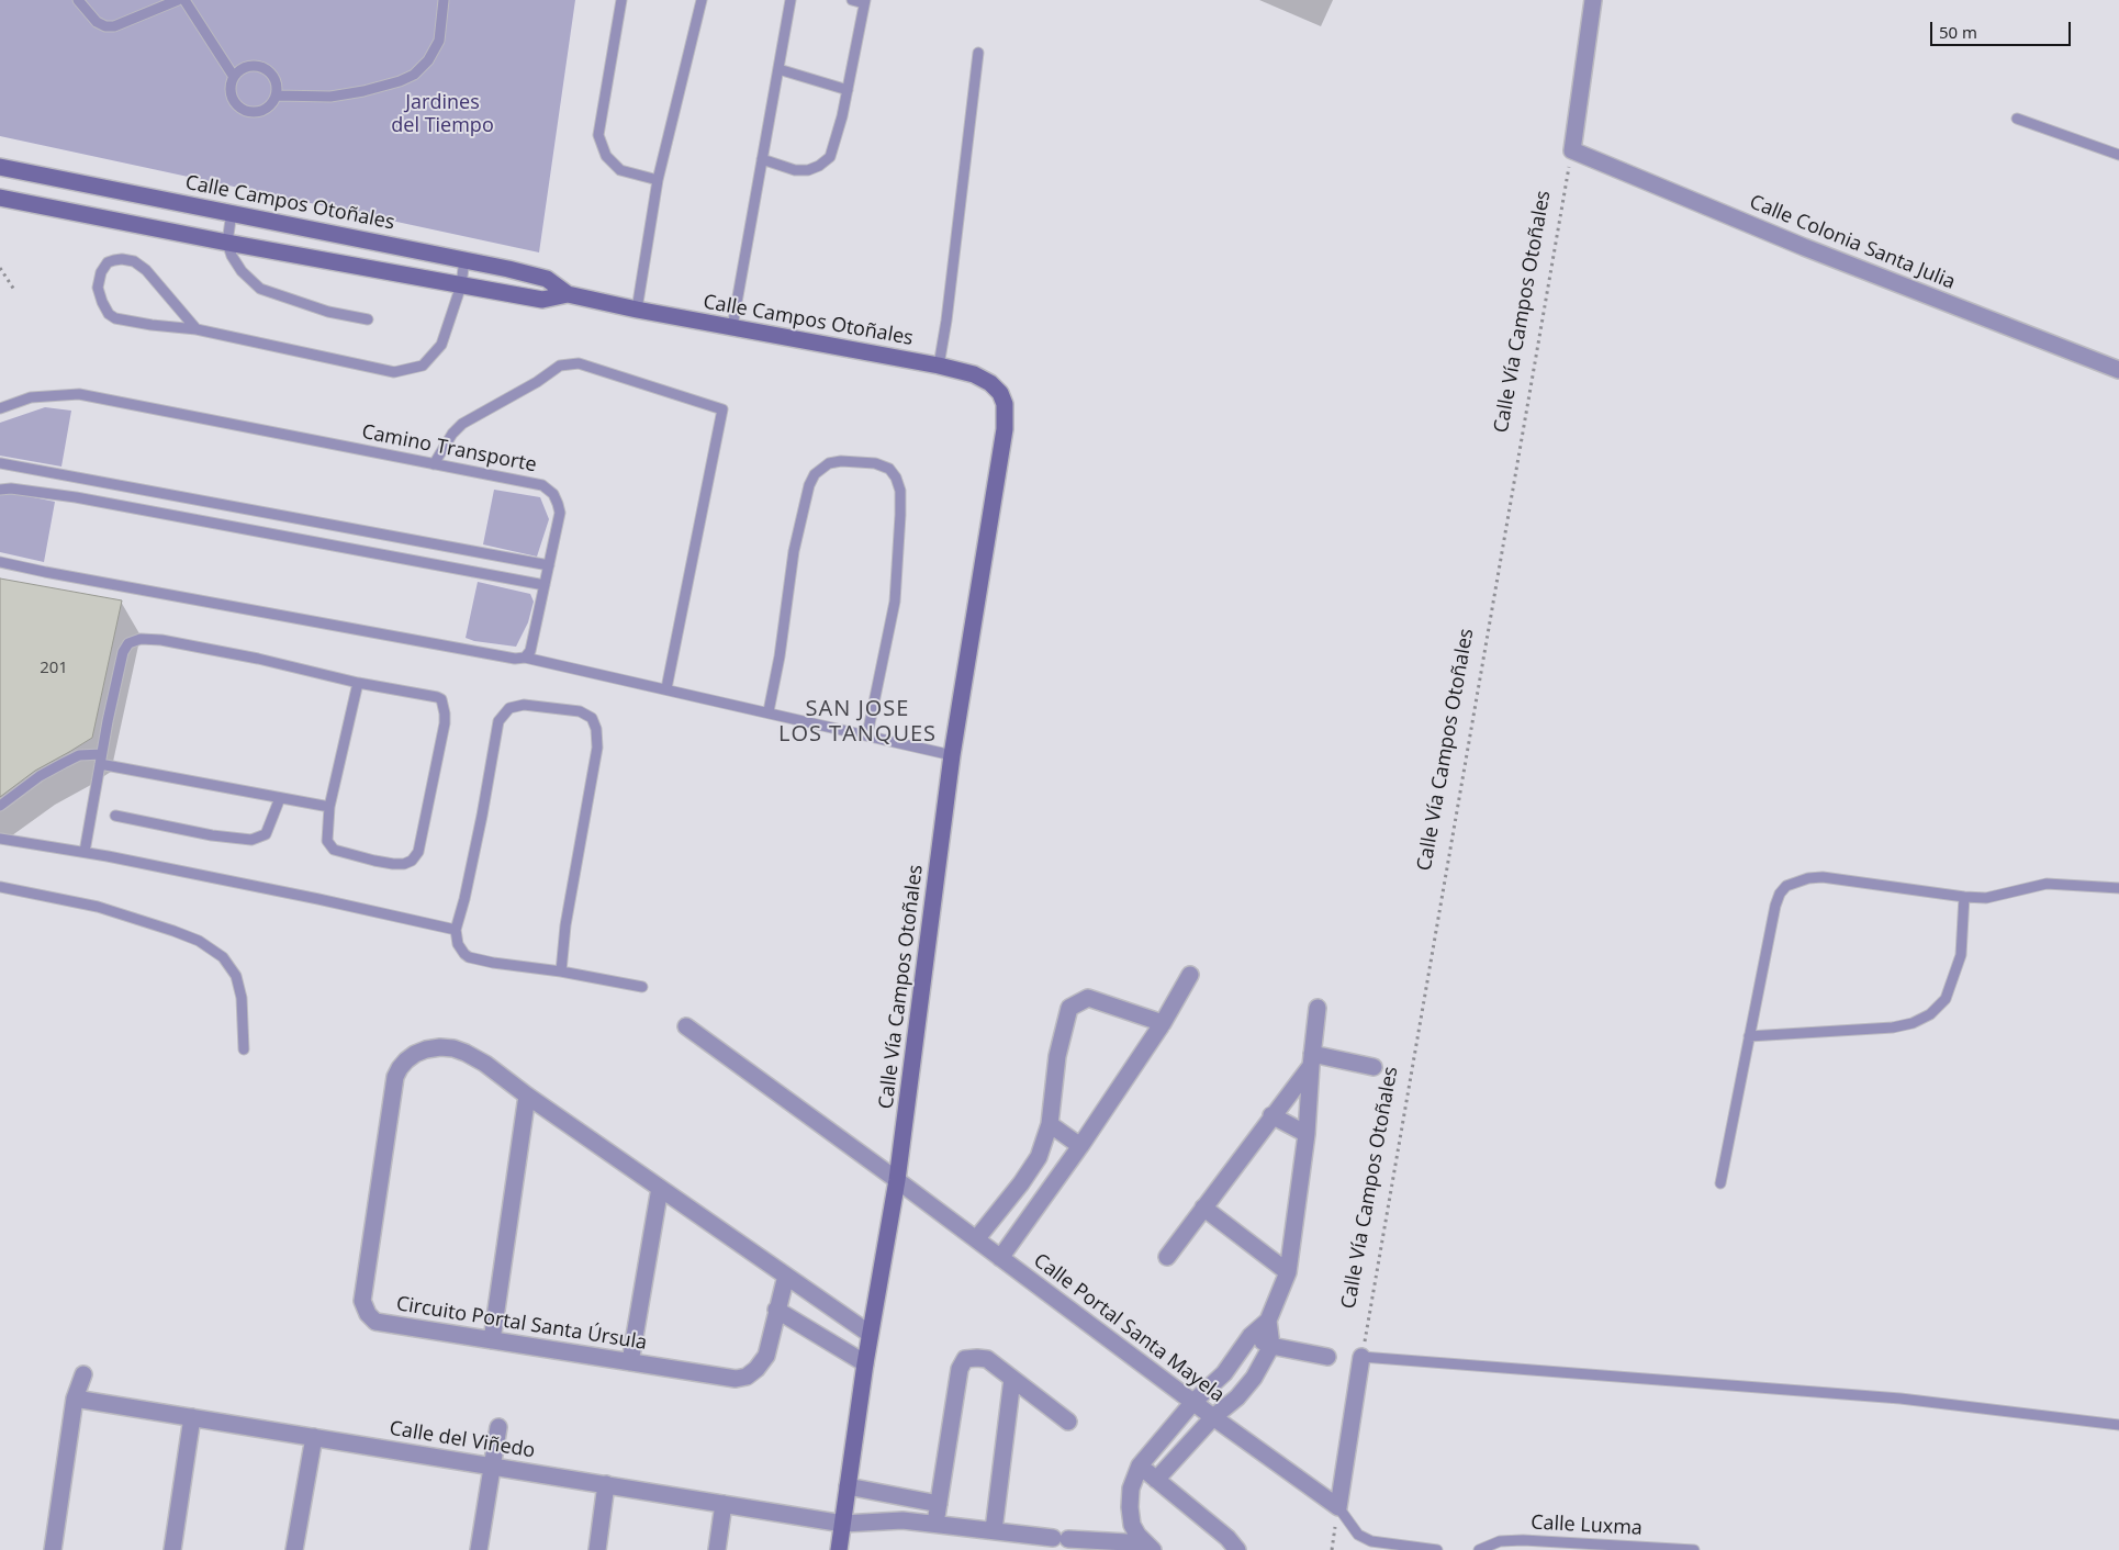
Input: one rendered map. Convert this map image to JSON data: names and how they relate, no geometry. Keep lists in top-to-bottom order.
{
  "streets": {
    "street": [
      "Calle Campos Otoñales",
      "Calle Colonia Santa Julia",
      "Calle Vía Campos Otoñales",
      "Circuito Portal Santa Úrsula",
      "Calle Portal Santa Mayela",
      "Calle del Viñedo"
    ],
    "lane": ["Camino Transporte", "Calle Luxma"]
  },
  "crossings": [
    ["Calle Campos Otoñales", "Calle Vía Campos Otoñales"],
    ["Calle Colonia Santa Julia", "Calle Vía Campos Otoñales"],
    ["Calle Vía Campos Otoñales", "Circuito Portal Santa Úrsula"],
    ["Calle Vía Campos Otoñales", "Calle Portal Santa Mayela"],
    ["Calle Vía Campos Otoñales", "Calle del Viñedo"]
  ],
  "districts": ["SAN JOSE LOS TANQUES"],
  "parks": ["Jardines del Tiempo"],
  "house_numbers": ["201"],
  "scale_bar": "50 m"
}
